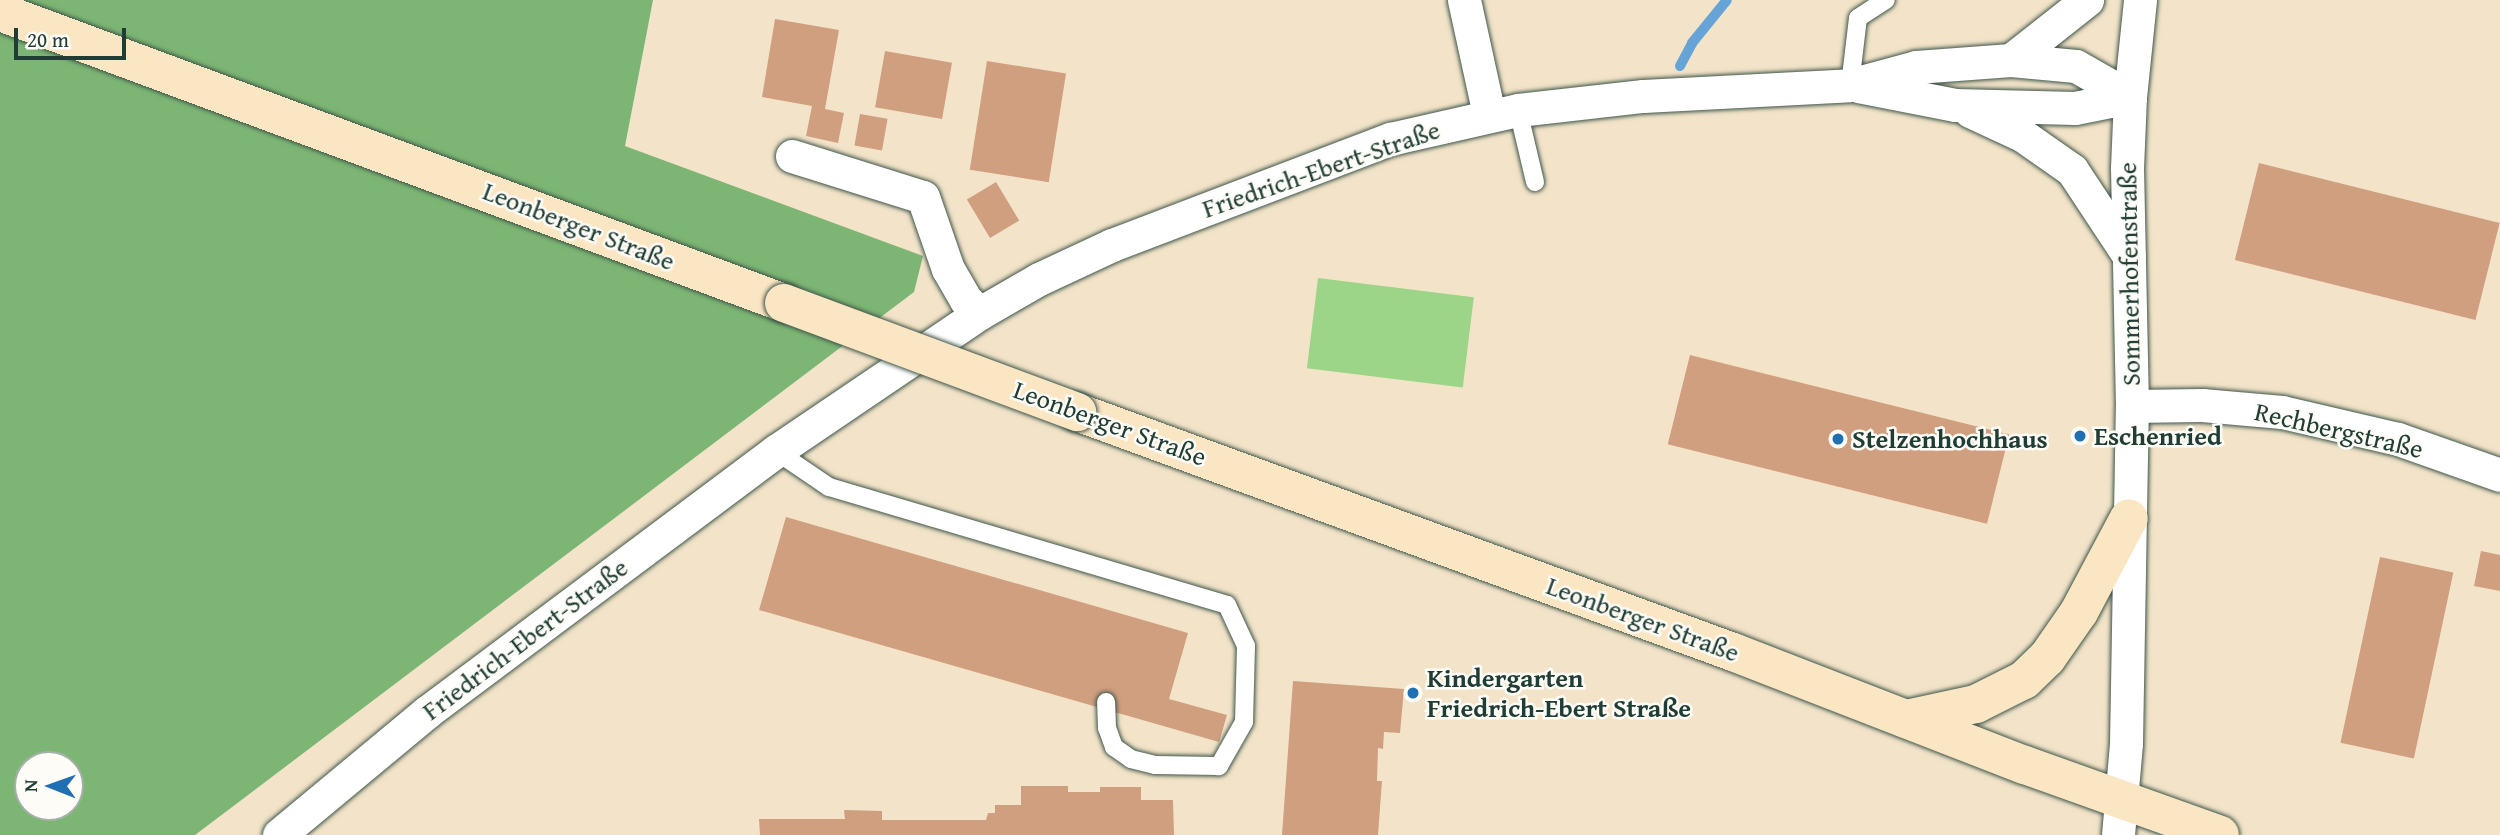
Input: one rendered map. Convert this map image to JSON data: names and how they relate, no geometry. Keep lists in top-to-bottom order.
{
  "streets": {
    "main road": ["Leonberger Straße"],
    "street": ["Friedrich-Ebert-Straße", "Sommerhofenstraße", "Rechbergstraße"]
  },
  "crossings": [
    ["Friedrich-Ebert-Straße", "Sommerhofenstraße"],
    ["Leonberger Straße", "Sommerhofenstraße"],
    ["Sommerhofenstraße", "Rechbergstraße"]
  ],
  "places": ["Eschenried", "Stelzenhochhaus", "Kindergarten Friedrich-Ebert Straße"],
  "scale_bar": "20 m",
  "north": "left"
}
